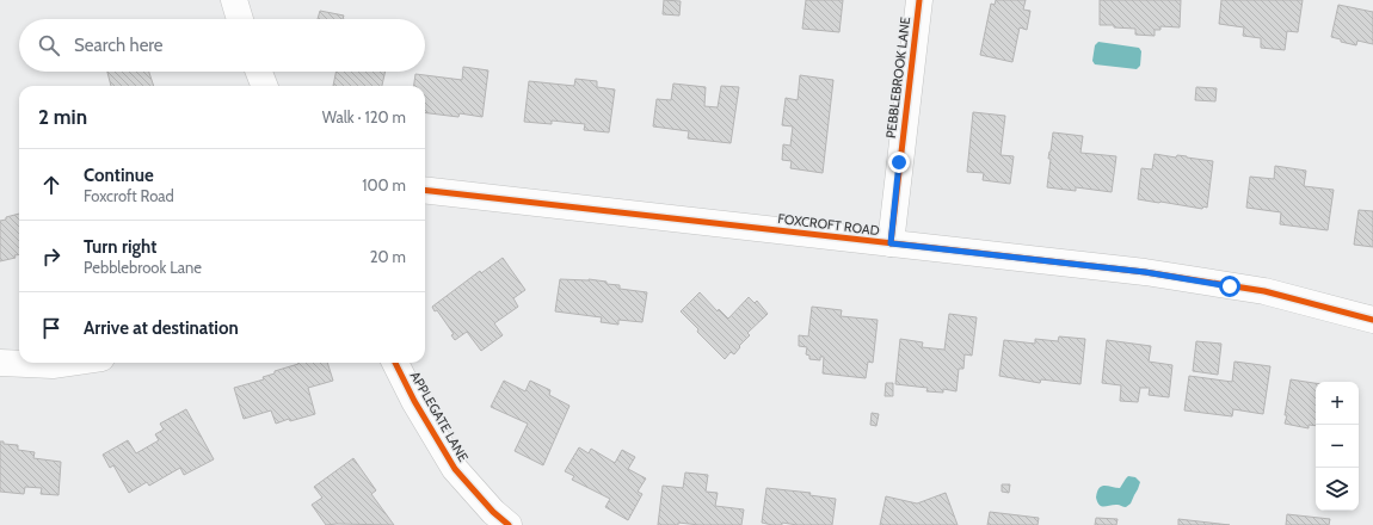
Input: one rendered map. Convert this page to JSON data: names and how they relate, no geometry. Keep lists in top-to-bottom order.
{
  "streets": {
    "street": ["PEBBLEBROOK LANE", "FOXCROFT ROAD", "APPLEGATE LANE"]
  },
  "crossings": [
    ["PEBBLEBROOK LANE", "FOXCROFT ROAD"]
  ],
  "page": {
    "search": "Search here",
    "heading": ["2 min", "Walk · 120 m"],
    "list": [
      ["Continue", "Foxcroft Road", "100 m"],
      ["Turn right", "Pebblebrook Lane", "20 m"],
      "Arrive at destination"
    ],
    "map_buttons": ["+", "−"]
  }
}
